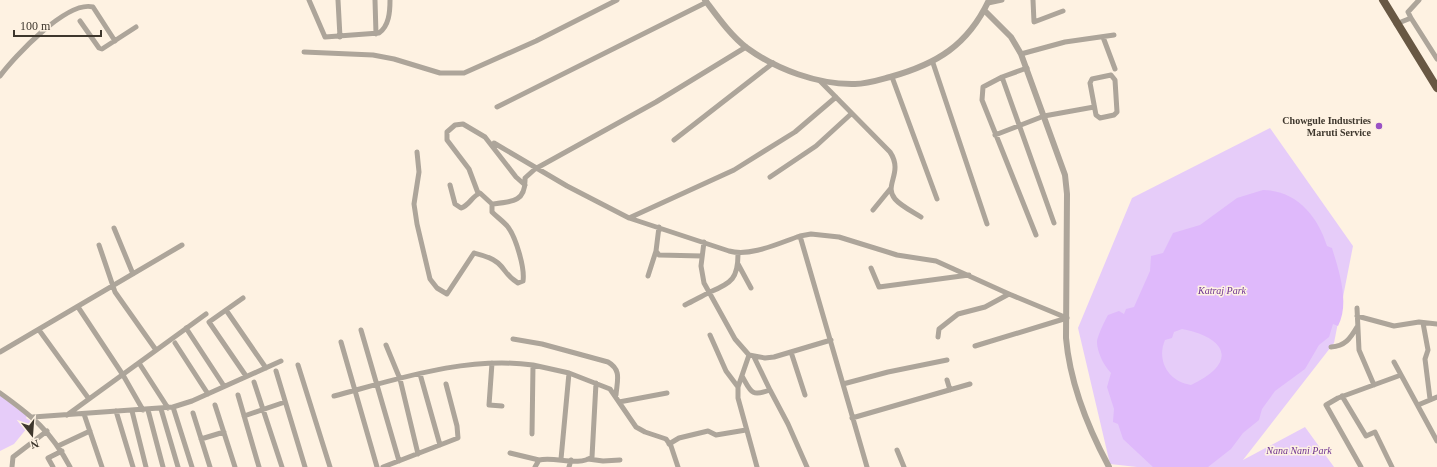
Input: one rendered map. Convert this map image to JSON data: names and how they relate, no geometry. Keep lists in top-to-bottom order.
{
  "parks": ["Katraj Park", "Nana Nani Park"],
  "places": ["Chowgule Industries Maruti Service"],
  "scale_bar": "100 m",
  "north": "bottom"
}
